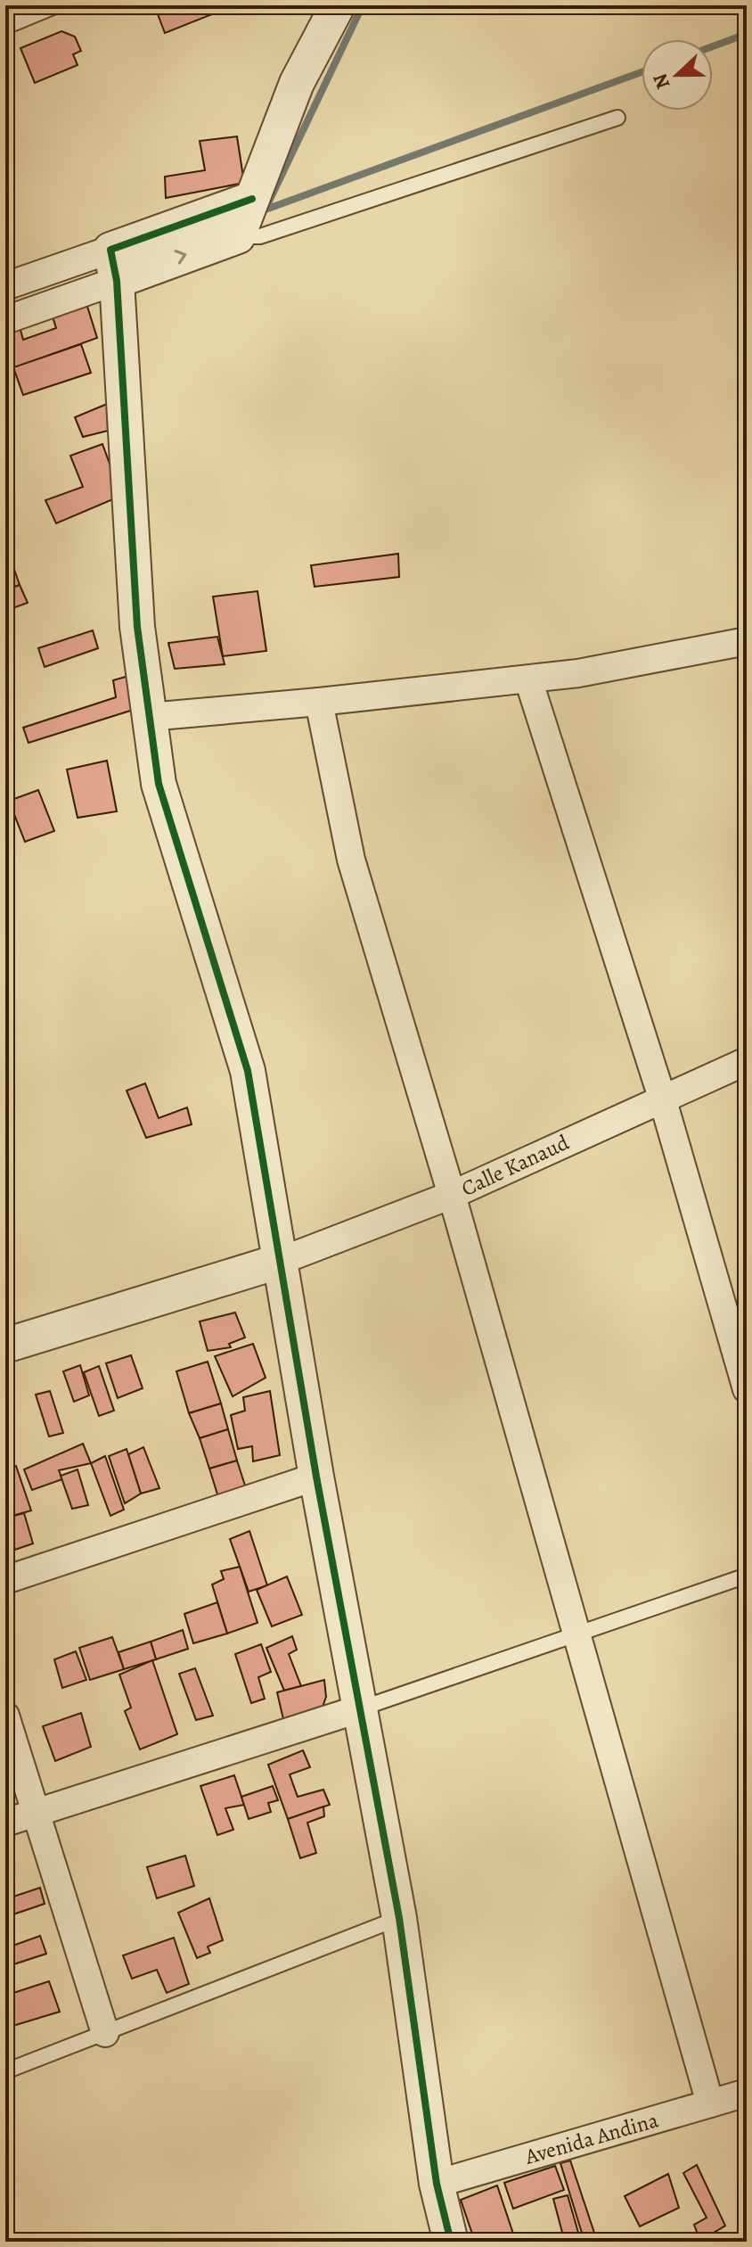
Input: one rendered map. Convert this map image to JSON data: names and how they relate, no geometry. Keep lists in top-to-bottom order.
{
  "streets": {
    "street": ["Calle Kanaud", "Avenida Andina"]
  },
  "north": "left"
}
